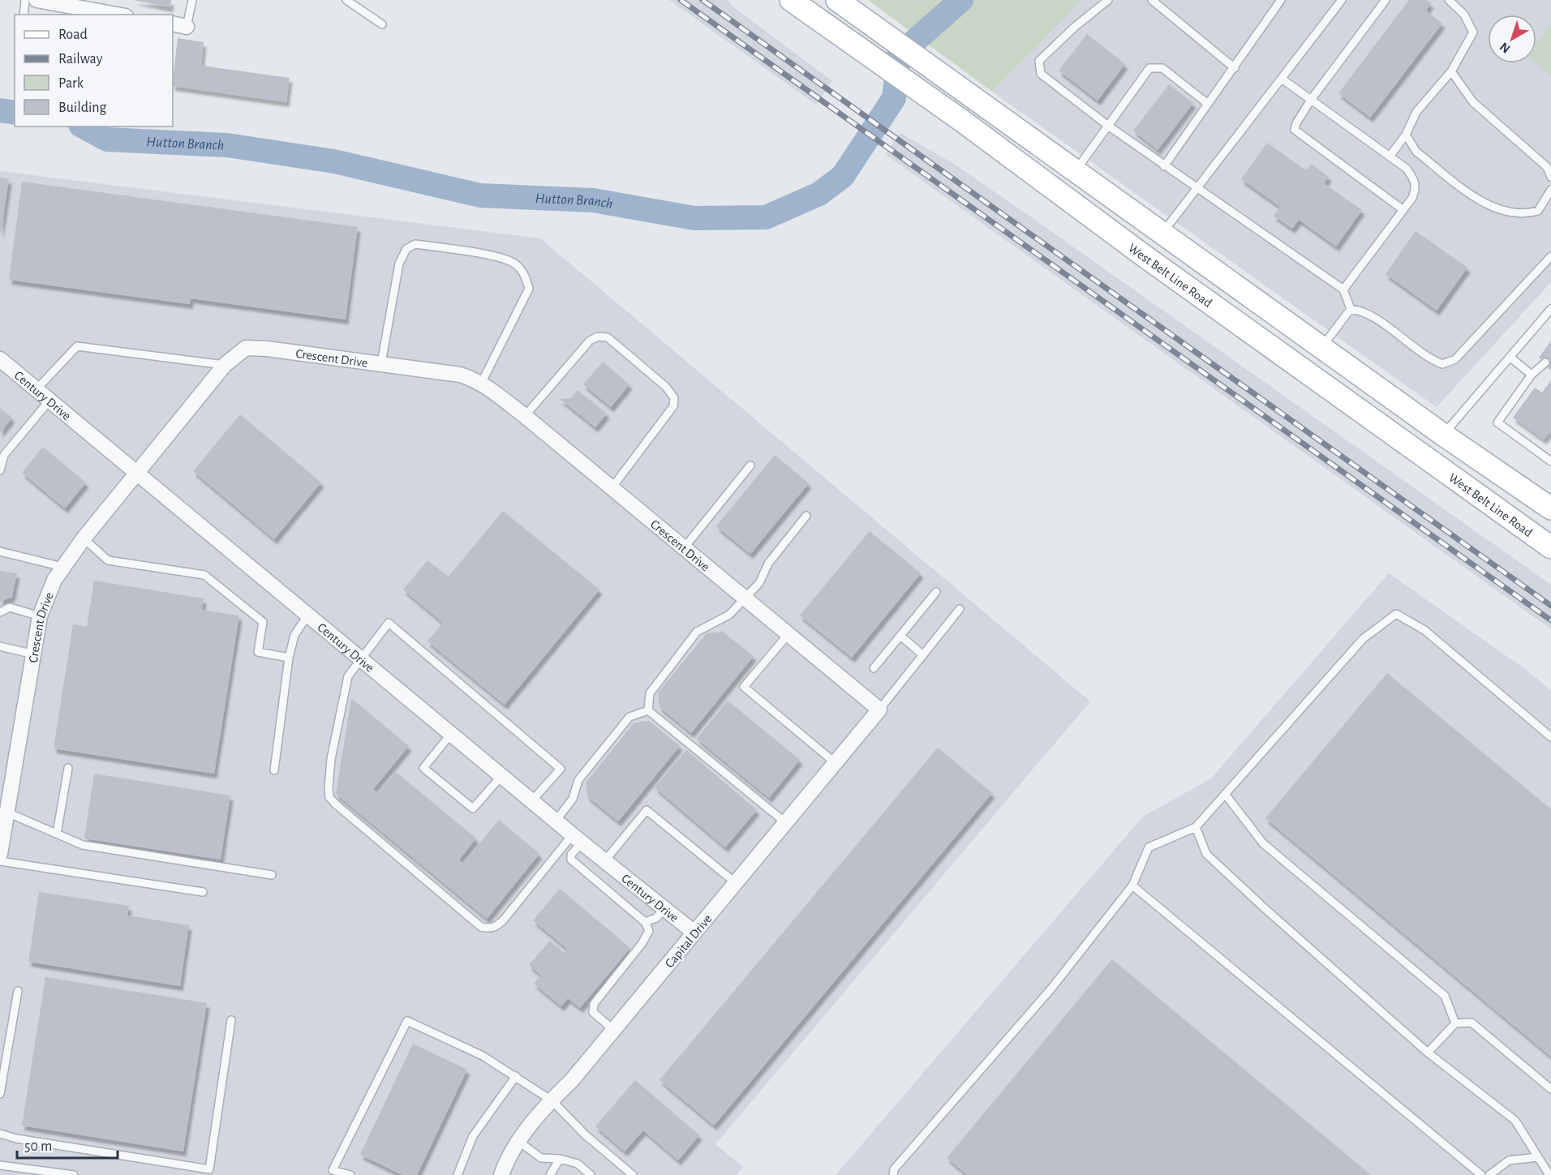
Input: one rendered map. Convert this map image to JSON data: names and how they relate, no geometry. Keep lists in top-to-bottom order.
{
  "streets": {
    "main road": ["West Belt Line Road"],
    "street": ["Crescent Drive", "Century Drive", "Capital Drive"]
  },
  "crossings": [
    ["Crescent Drive", "Century Drive"],
    ["Crescent Drive", "Capital Drive"],
    ["Century Drive", "Capital Drive"]
  ],
  "water": ["Hutton Branch"],
  "legend": [
    "Road",
    "Railway",
    "Park",
    "Building"
  ],
  "scale_bar": "50 m",
  "north": "bottom left"
}
